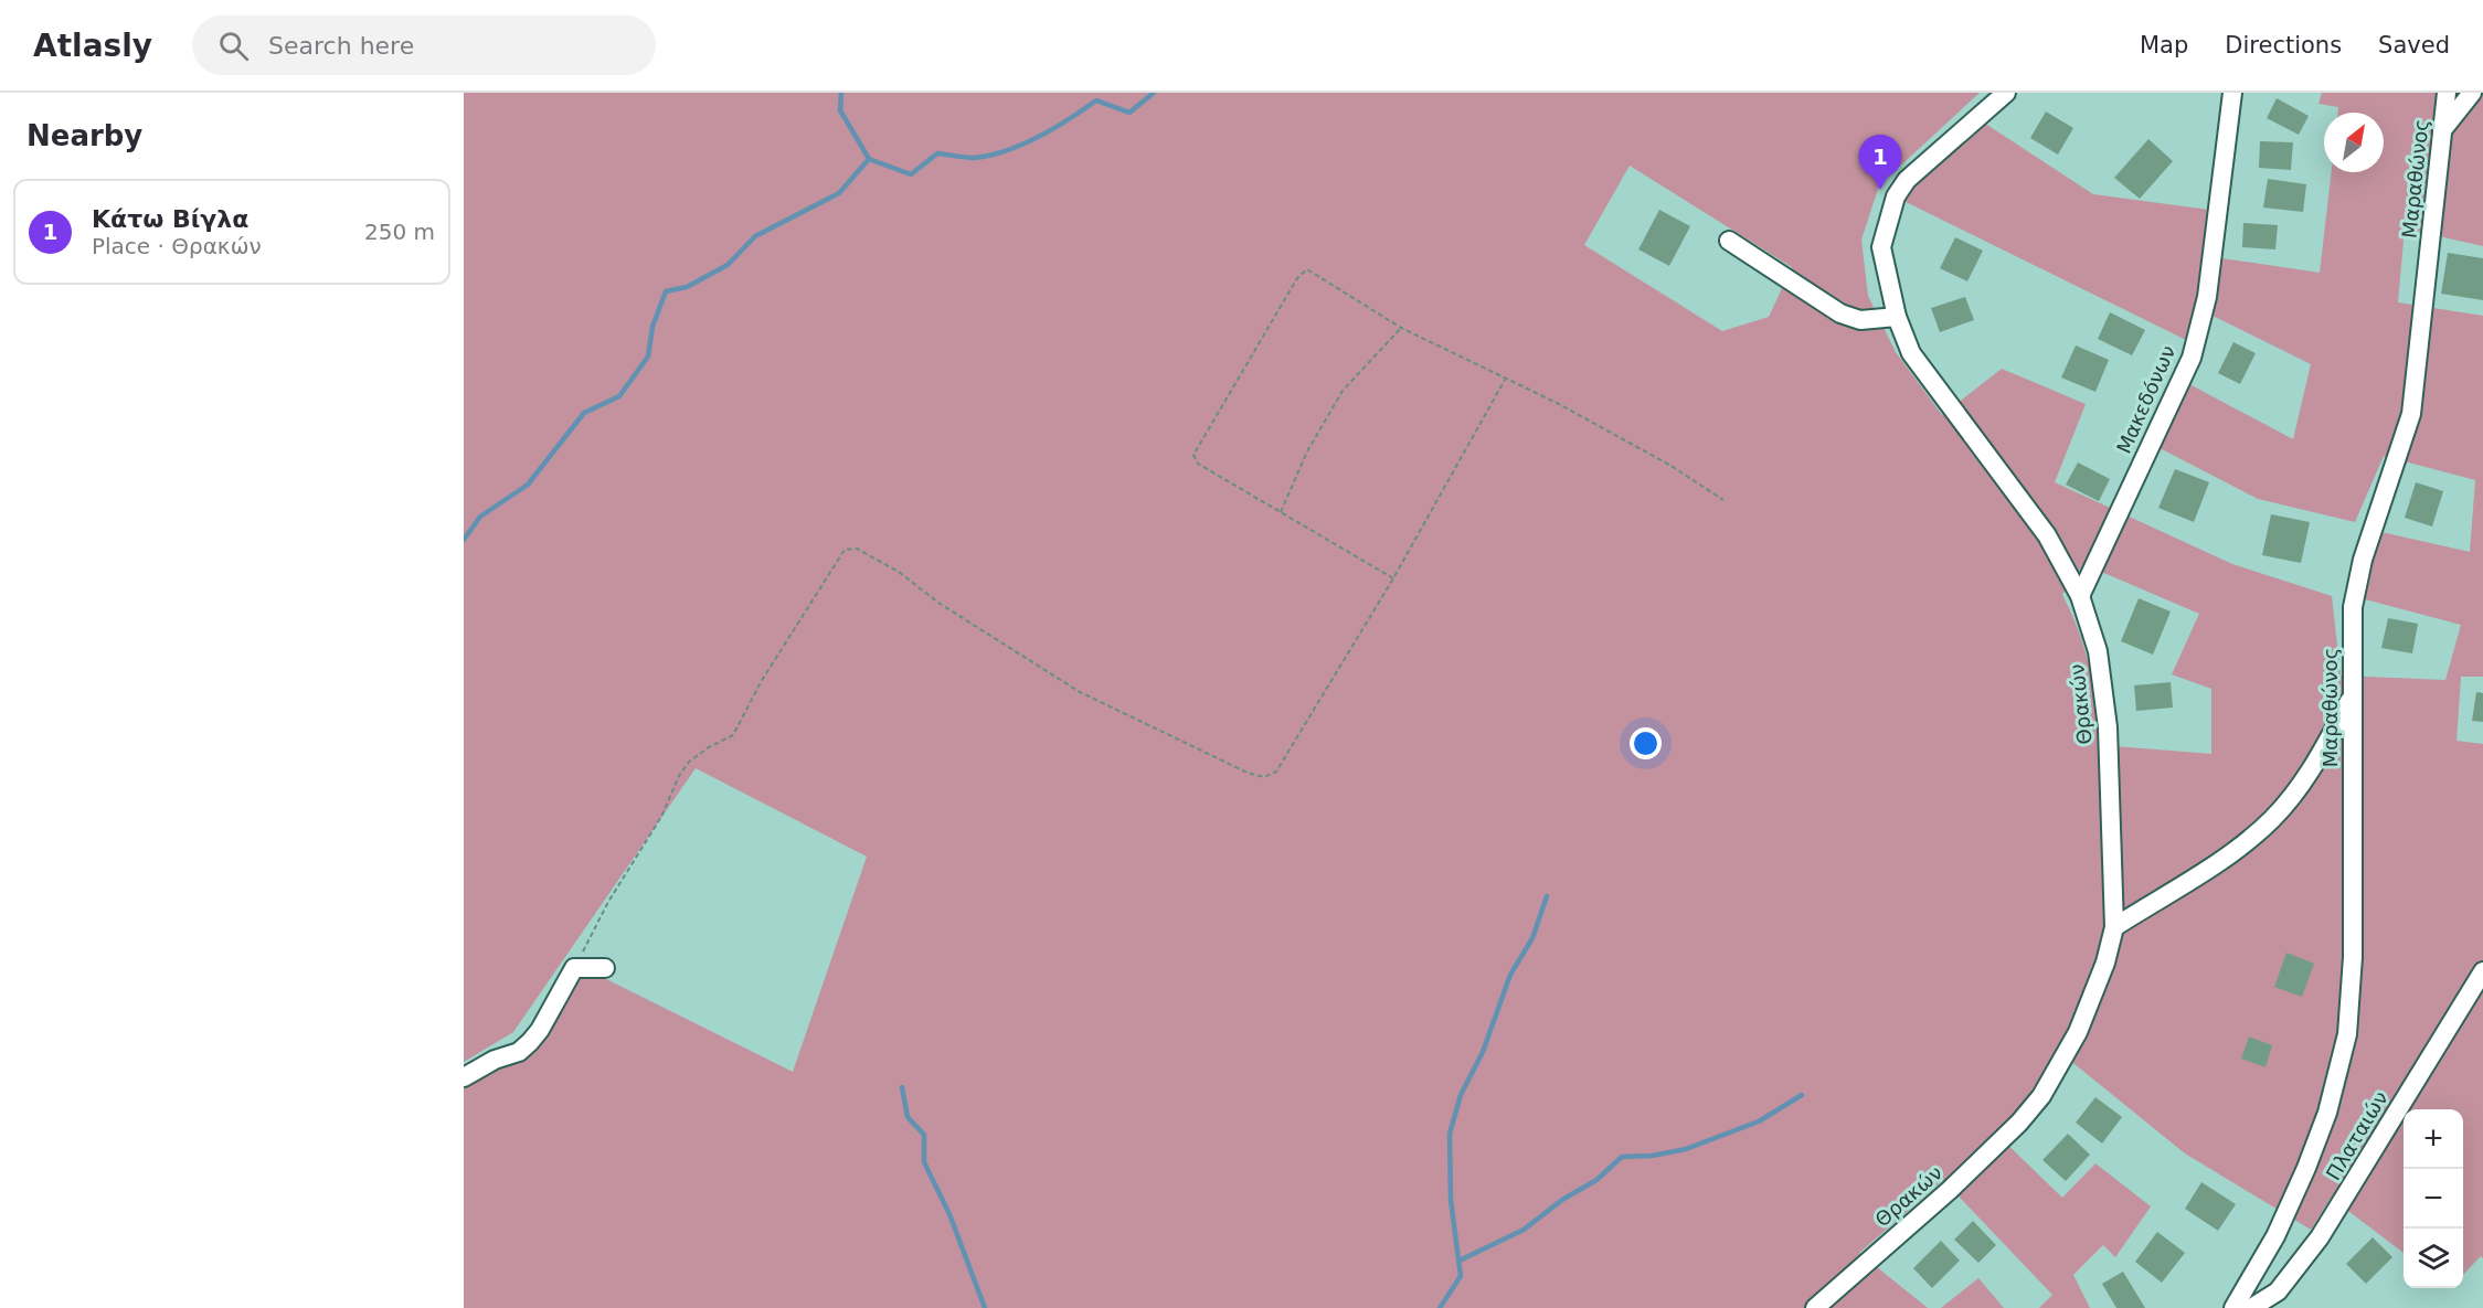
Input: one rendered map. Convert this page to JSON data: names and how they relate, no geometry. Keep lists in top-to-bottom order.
{
  "streets": {
    "street": [
      "Μαραθώνος",
      "Μακεδόνων",
      "Θρακών",
      "Πλαταιών"
    ]
  },
  "crossings": [
    ["Μακεδόνων", "Θρακών"]
  ],
  "north": "top right",
  "page": {
    "header": "Atlasly",
    "search": "Search here",
    "nav": ["Map", "Directions", "Saved"],
    "heading": "Nearby",
    "pins": "1",
    "list": [
      {
        "mark": "1",
        "name": "Κάτω Βίγλα",
        "note": "Place · Θρακών",
        "value": "250 m"
      }
    ],
    "map_buttons": ["+", "−"]
  }
}
